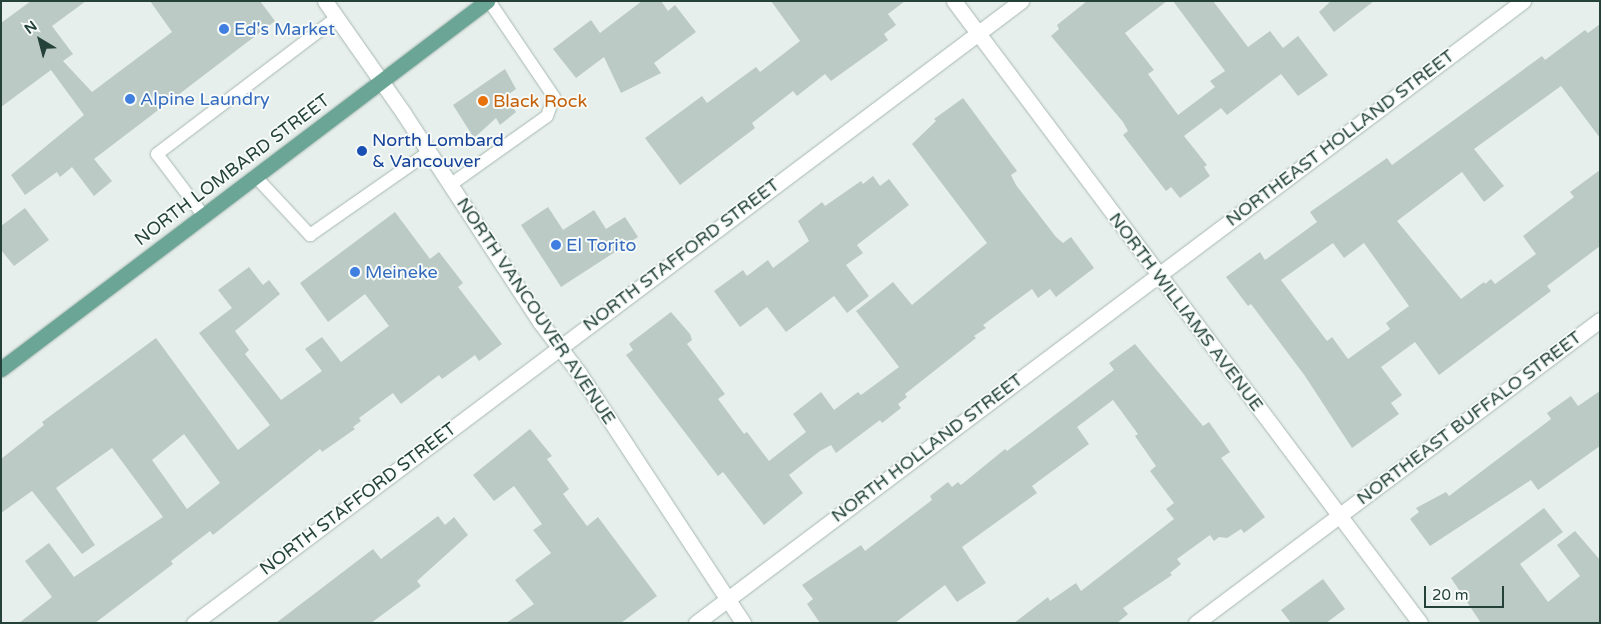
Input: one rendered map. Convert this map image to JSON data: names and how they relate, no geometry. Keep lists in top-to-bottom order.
{
  "streets": {
    "main road": ["NORTH LOMBARD STREET"],
    "street": [
      "NORTHEAST HOLLAND STREET",
      "NORTH STAFFORD STREET",
      "NORTH VANCOUVER AVENUE",
      "NORTH WILLIAMS AVENUE",
      "NORTHEAST BUFFALO STREET",
      "NORTH HOLLAND STREET"
    ]
  },
  "crossings": [
    ["NORTHEAST HOLLAND STREET", "NORTH WILLIAMS AVENUE"],
    ["NORTHEAST HOLLAND STREET", "NORTH HOLLAND STREET"],
    ["NORTH LOMBARD STREET", "NORTH VANCOUVER AVENUE"],
    ["NORTH STAFFORD STREET", "NORTH VANCOUVER AVENUE"],
    ["NORTH STAFFORD STREET", "NORTH WILLIAMS AVENUE"],
    ["NORTH VANCOUVER AVENUE", "NORTH HOLLAND STREET"],
    ["NORTH WILLIAMS AVENUE", "NORTHEAST BUFFALO STREET"],
    ["NORTH WILLIAMS AVENUE", "NORTH HOLLAND STREET"]
  ],
  "places": [
    "Ed's Market",
    "Alpine Laundry",
    "Black Rock",
    "North Lombard & Vancouver",
    "El Torito",
    "Meineke"
  ],
  "scale_bar": "20 m",
  "north": "top left"
}
